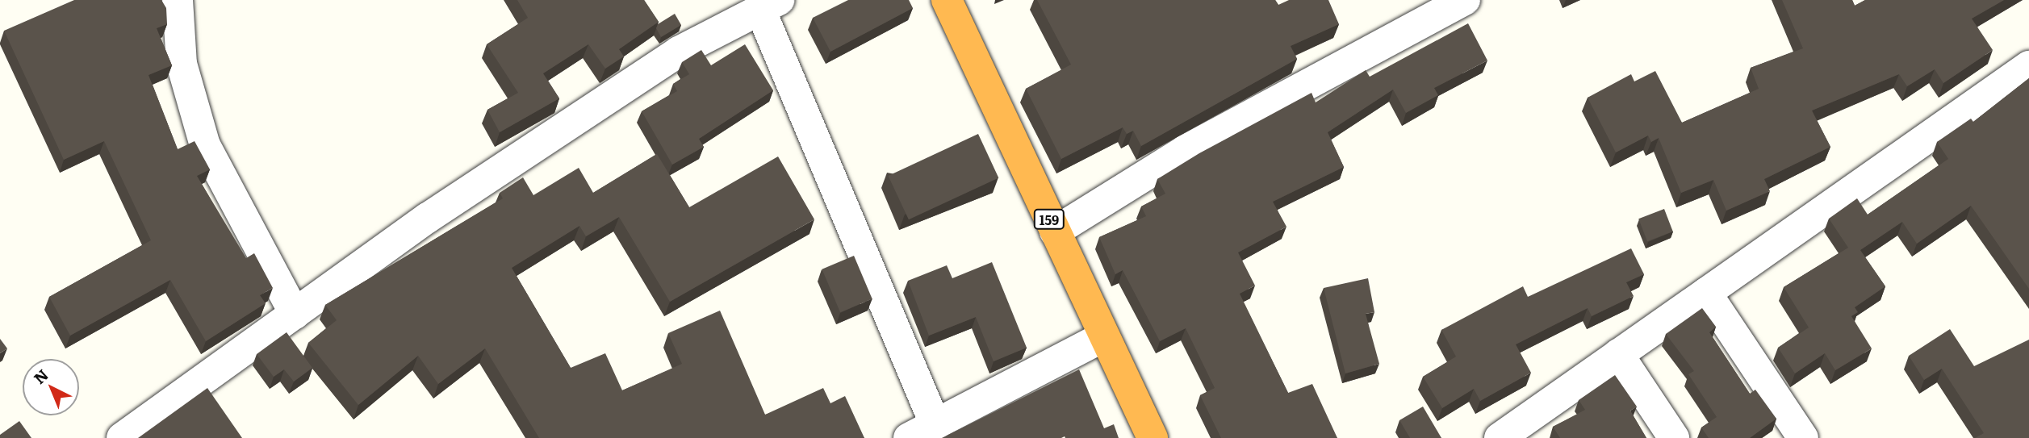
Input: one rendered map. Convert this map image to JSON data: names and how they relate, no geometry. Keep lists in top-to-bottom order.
{
  "streets": {
    "highway": ["159"]
  },
  "north": "top left"
}
